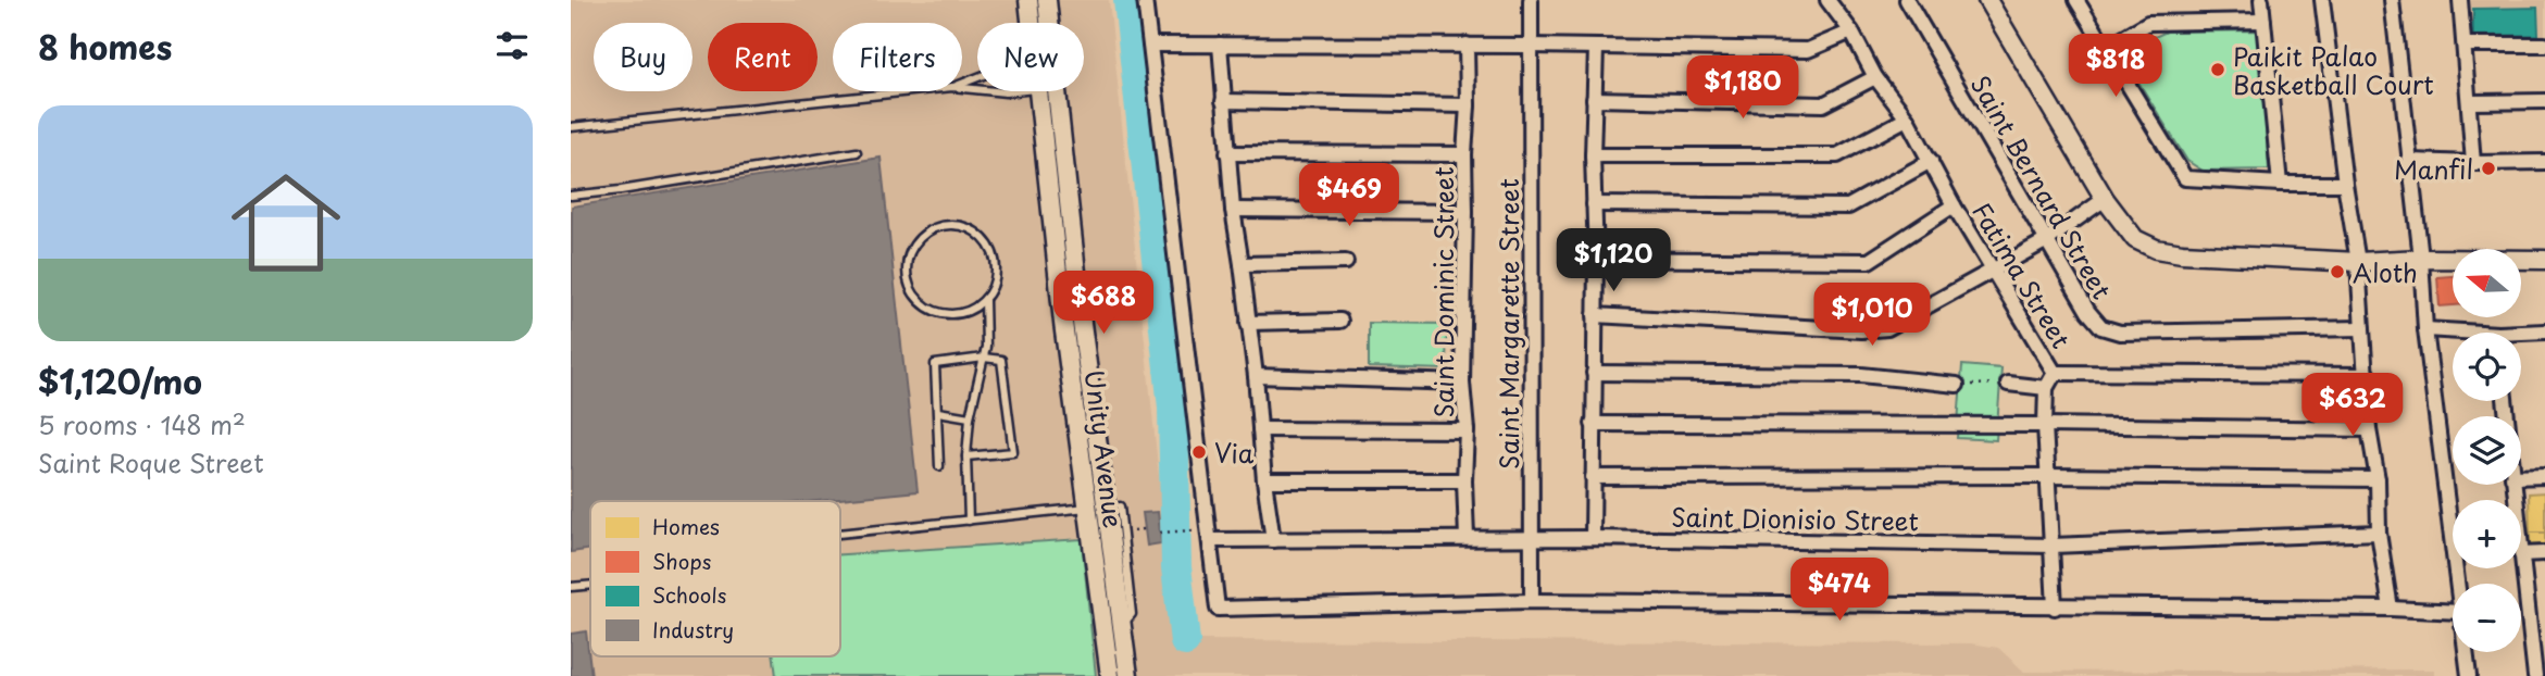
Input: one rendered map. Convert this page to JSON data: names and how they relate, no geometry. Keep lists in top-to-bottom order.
{
  "streets": {
    "street": [
      "Saint Bernard Street",
      "Fatima Street",
      "Saint Dominic Street",
      "Saint Margarette Street",
      "Unity Avenue",
      "Saint Dionisio Street"
    ]
  },
  "crossings": [
    ["Fatima Street", "Saint Dionisio Street"],
    ["Saint Dominic Street", "Saint Dionisio Street"],
    ["Saint Margarette Street", "Saint Dionisio Street"]
  ],
  "places": [
    "Paikit Palao Basketball Court",
    "Manfil",
    "Aloth",
    "Via"
  ],
  "legend": [
    "Homes",
    "Shops",
    "Schools",
    "Industry"
  ],
  "north": "left",
  "page": {
    "heading": "8 homes",
    "chip": [
      "Buy",
      "Rent",
      "Filters",
      "New"
    ],
    "price": [
      "$818",
      "$1,180",
      "$469",
      "$1,120",
      "$688",
      "$1,010",
      "$632",
      "$474"
    ],
    "list": [
      {
        "name": "$1,120/mo",
        "note": "5 rooms · 148 m² · Saint Roque Street"
      }
    ],
    "map_buttons": ["+", "−"]
  }
}
